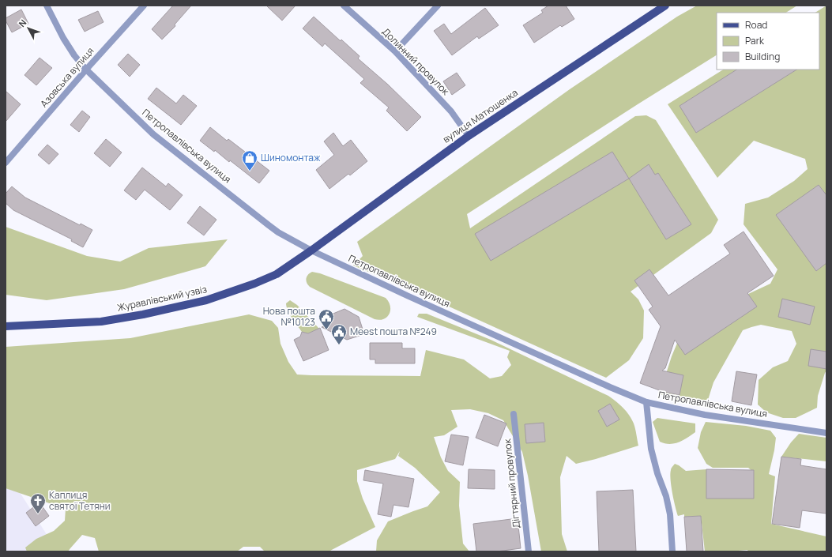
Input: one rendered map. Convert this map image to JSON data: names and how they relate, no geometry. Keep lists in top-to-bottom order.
{
  "streets": {
    "main road": ["вулиця Матюшенка", "Журавлівський узвіз"],
    "street": [
      "Долинний провулок",
      "Азовська вулиця",
      "Петропавлівська вулиця",
      "Дігтярний провулок"
    ]
  },
  "crossings": [
    ["Долинний провулок", "вулиця Матюшенка"],
    ["Азовська вулиця", "Петропавлівська вулиця"],
    ["вулиця Матюшенка", "Петропавлівська вулиця"],
    ["вулиця Матюшенка", "Журавлівський узвіз"],
    ["Петропавлівська вулиця", "Журавлівський узвіз"]
  ],
  "places": {
    "shop": ["Шиномонтаж"],
    "public building": ["Нова пошта №10123", "Meest пошта №249"],
    "church": ["Каплиця святої Тетяни"]
  },
  "legend": ["Road", "Park", "Building"],
  "north": "top left"
}
